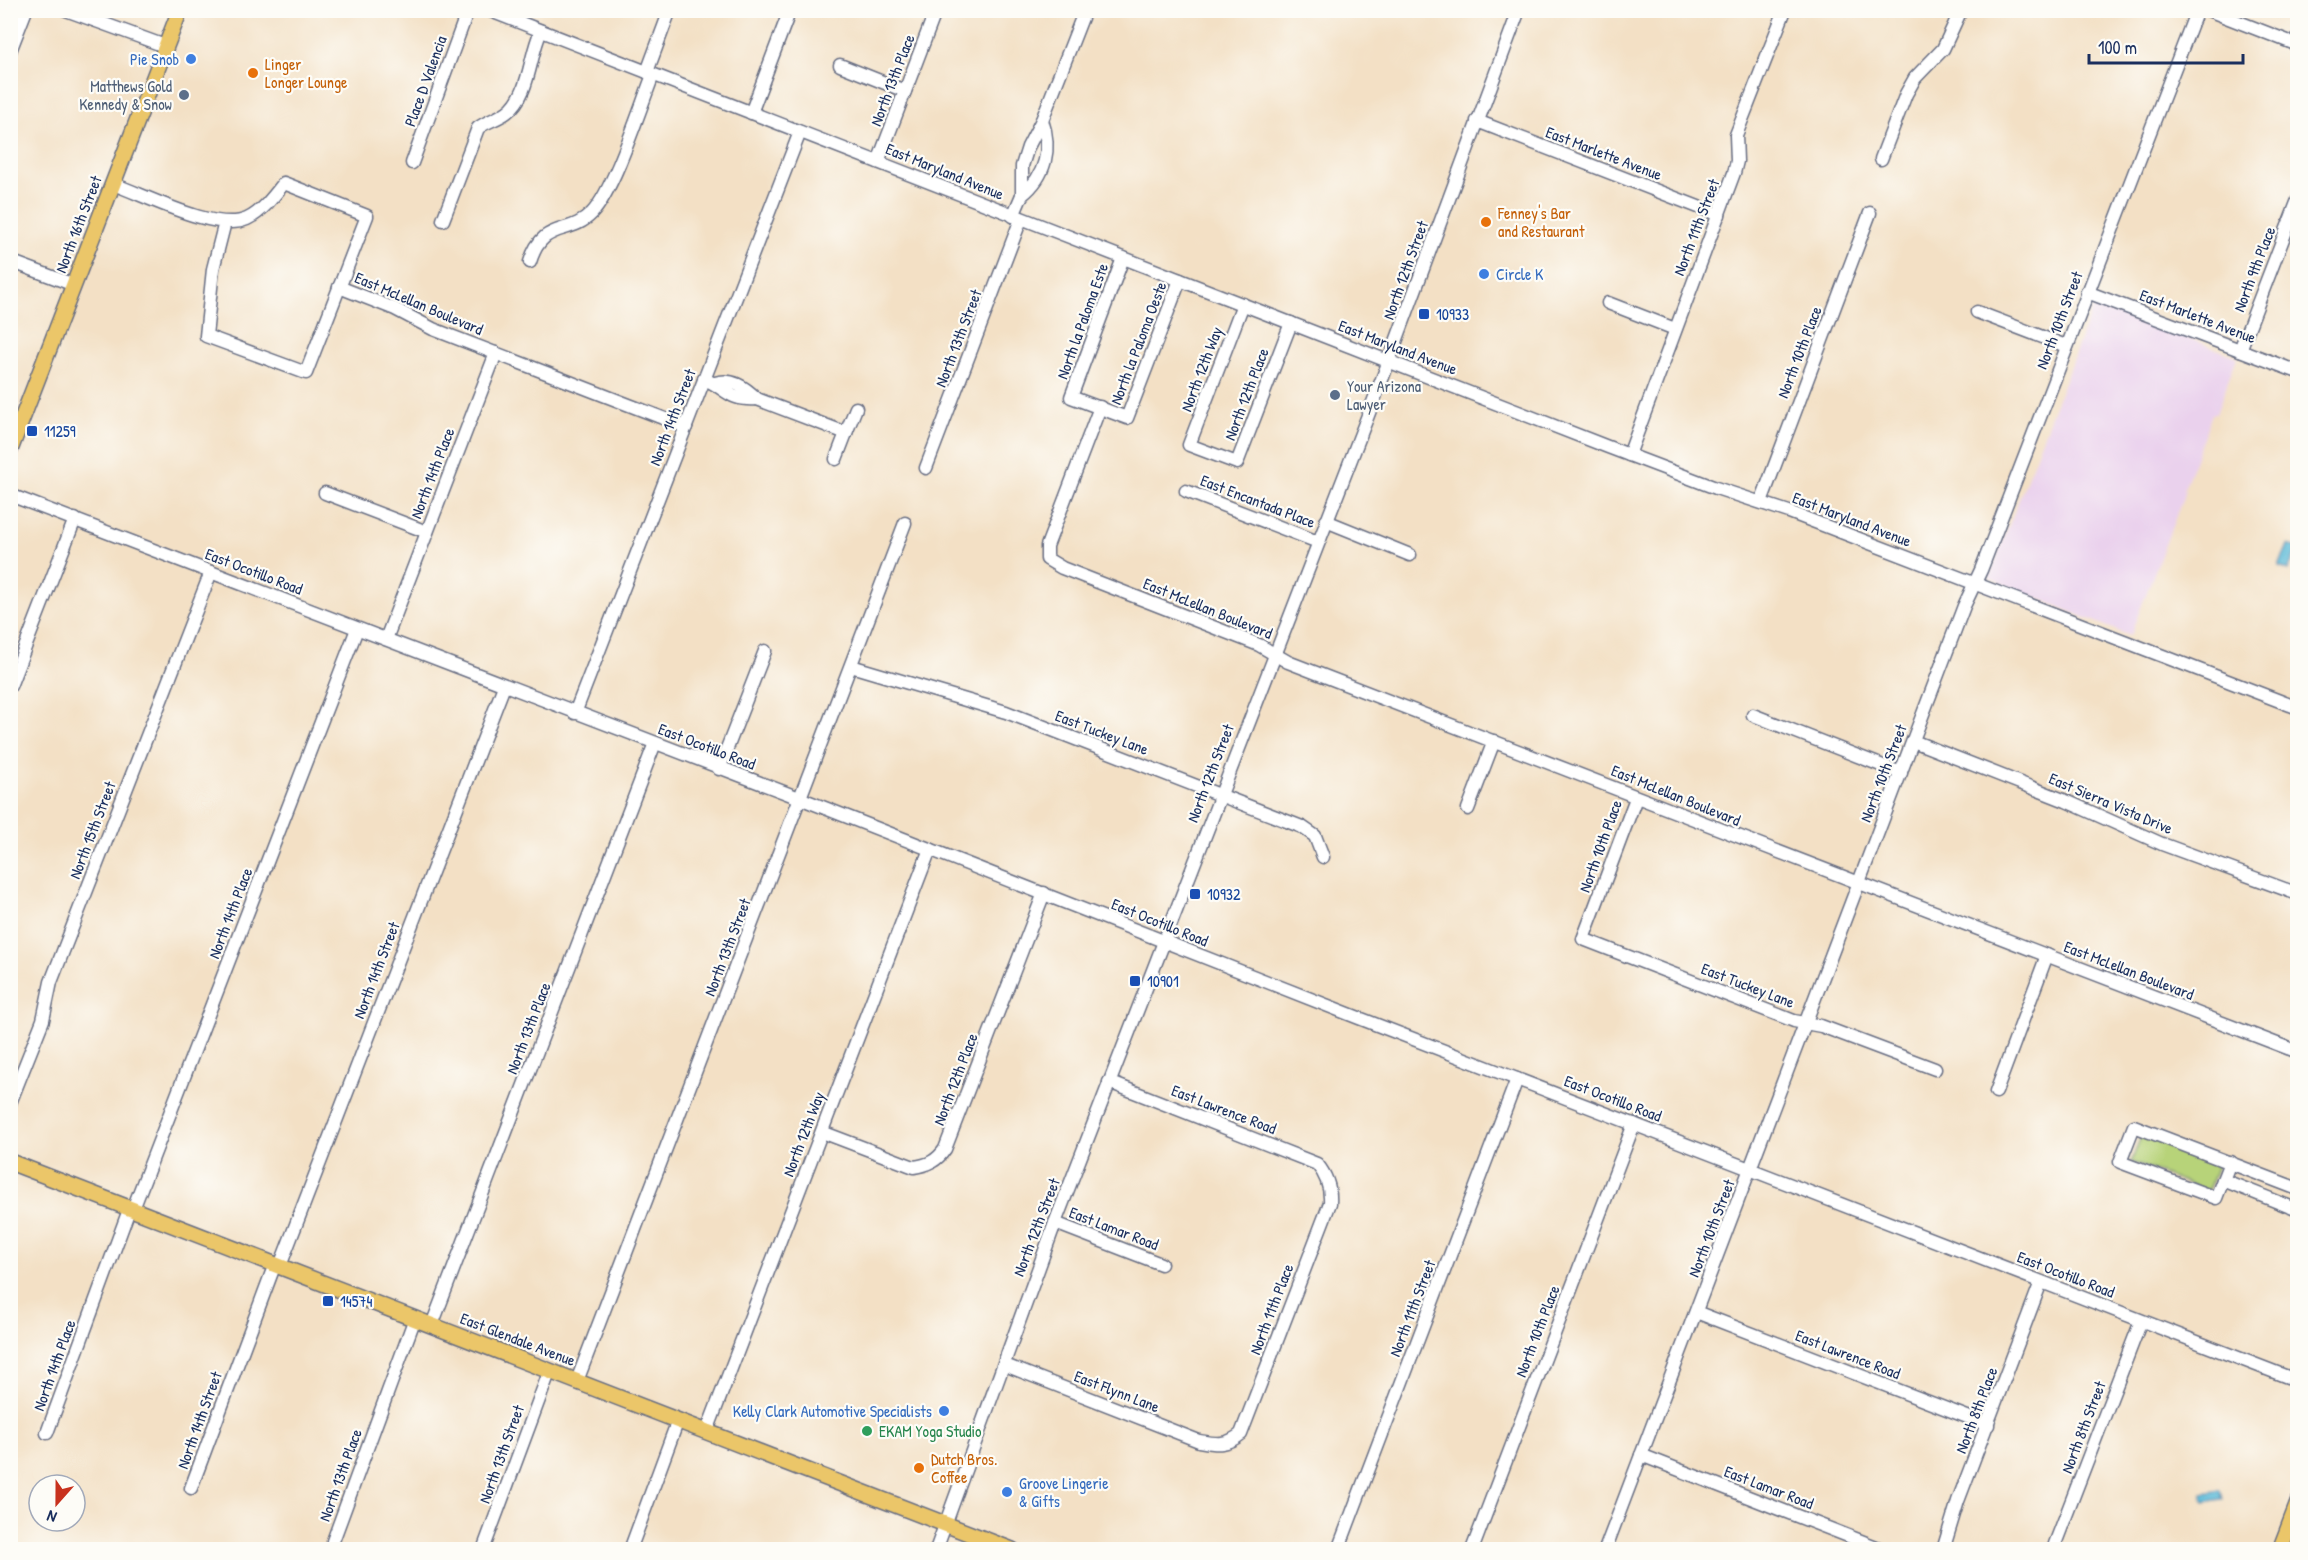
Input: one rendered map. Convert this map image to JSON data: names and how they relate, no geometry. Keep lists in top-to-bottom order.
{
  "streets": {
    "main road": ["North 16th Street", "East Glendale Avenue"],
    "street": [
      "North 13th Place",
      "Place D Valencia",
      "East Marlette Avenue",
      "East Maryland Avenue",
      "North 11th Street",
      "North 9th Place",
      "North 12th Street",
      "East McLellan Boulevard",
      "North 10th Street",
      "North la Paloma Este",
      "North 13th Street",
      "North la Paloma Oeste",
      "North 10th Place",
      "North 12th Way",
      "North 12th Place",
      "North 14th Street",
      "North 14th Place",
      "East Encantada Place",
      "East Ocotillo Road",
      "East Tuckey Lane",
      "East Sierra Vista Drive",
      "North 15th Street",
      "East Lawrence Road",
      "East Lamar Road",
      "North 11th Place",
      "East Flynn Lane",
      "North 8th Place",
      "North 8th Street"
    ]
  },
  "crossings": [
    ["North 13th Place", "East Maryland Avenue"],
    ["North 13th Place", "East Ocotillo Road"],
    ["North 13th Place", "East Glendale Avenue"],
    ["East Marlette Avenue", "North 11th Street"],
    ["East Marlette Avenue", "North 9th Place"],
    ["East Marlette Avenue", "North 12th Street"],
    ["East Marlette Avenue", "North 10th Street"],
    ["East Maryland Avenue", "North 11th Street"],
    ["East Maryland Avenue", "North 12th Street"],
    ["East Maryland Avenue", "North 10th Street"],
    ["East Maryland Avenue", "North la Paloma Este"],
    ["East Maryland Avenue", "North 13th Street"],
    ["East Maryland Avenue", "North la Paloma Oeste"],
    ["East Maryland Avenue", "North 10th Place"],
    ["East Maryland Avenue", "North 12th Way"],
    ["East Maryland Avenue", "North 12th Place"],
    ["East Maryland Avenue", "North 14th Street"],
    ["North 16th Street", "East McLellan Boulevard"],
    ["North 11th Street", "East Ocotillo Road"],
    ["North 12th Street", "East McLellan Boulevard"],
    ["North 12th Street", "East Encantada Place"],
    ["North 12th Street", "East Ocotillo Road"],
    ["North 12th Street", "East Tuckey Lane"],
    ["North 12th Street", "East Lawrence Road"],
    ["North 12th Street", "East Lamar Road"],
    ["North 12th Street", "East Glendale Avenue"],
    ["North 12th Street", "East Flynn Lane"],
    ["East McLellan Boulevard", "North 10th Street"],
    ["East McLellan Boulevard", "North la Paloma Este"],
    ["East McLellan Boulevard", "North la Paloma Oeste"],
    ["East McLellan Boulevard", "North 10th Place"],
    ["East McLellan Boulevard", "North 14th Street"],
    ["East McLellan Boulevard", "North 14th Place"],
    ["North 10th Street", "East Ocotillo Road"],
    ["North 10th Street", "East Tuckey Lane"],
    ["North 10th Street", "East Sierra Vista Drive"],
    ["North 10th Street", "East Lawrence Road"],
    ["North 10th Street", "East Lamar Road"],
    ["North la Paloma Este", "North la Paloma Oeste"],
    ["North 13th Street", "East Ocotillo Road"],
    ["North 13th Street", "East Tuckey Lane"],
    ["North 13th Street", "East Glendale Avenue"],
    ["North 10th Place", "East Ocotillo Road"],
    ["North 10th Place", "East Tuckey Lane"],
    ["North 12th Way", "North 12th Place"],
    ["North 12th Way", "East Ocotillo Road"],
    ["North 12th Way", "East Glendale Avenue"],
    ["North 12th Place", "East Ocotillo Road"],
    ["North 14th Street", "East Ocotillo Road"],
    ["North 14th Street", "East Glendale Avenue"],
    ["North 14th Place", "East Ocotillo Road"],
    ["North 14th Place", "East Glendale Avenue"],
    ["East Ocotillo Road", "North 15th Street"],
    ["East Ocotillo Road", "North 8th Place"],
    ["East Ocotillo Road", "North 8th Street"],
    ["East Lawrence Road", "North 11th Place"],
    ["East Lawrence Road", "North 8th Place"],
    ["North 11th Place", "East Flynn Lane"]
  ],
  "places": {
    "other": [
      "Pie Snob",
      "Linger Longer Lounge",
      "Matthews Gold Kennedy & Snow",
      "Fenney's Bar and Restaurant",
      "Circle K",
      "Your Arizona Lawyer",
      "Kelly Clark Automotive Specialists",
      "EKAM Yoga Studio",
      "Dutch Bros. Coffee",
      "Groove Lingerie & Gifts"
    ],
    "transit": [
      "10933",
      "11259",
      "10932",
      "10901",
      "14574"
    ]
  },
  "scale_bar": "100 m",
  "north": "bottom"
}
